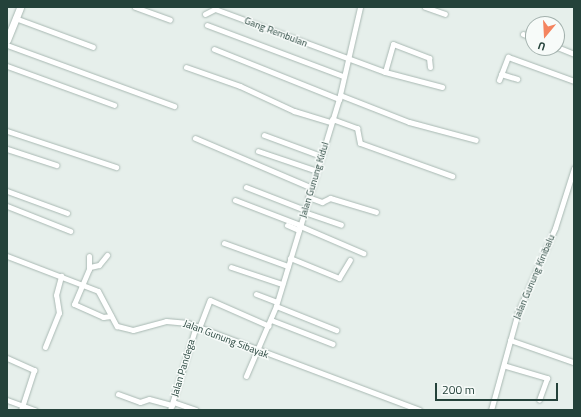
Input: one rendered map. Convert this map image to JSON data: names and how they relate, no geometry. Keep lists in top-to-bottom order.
{
  "streets": {
    "street": [
      "Gang Rembulan",
      "Jalan Gunung Kidul",
      "Jalan Gunung Kinibalu",
      "Jalan Gunung Sibayak",
      "Jalan Pandega"
    ]
  },
  "crossings": [
    ["Gang Rembulan", "Jalan Gunung Kidul"],
    ["Jalan Gunung Kidul", "Jalan Gunung Sibayak"],
    ["Jalan Gunung Kidul", "Jalan Pandega"],
    ["Jalan Gunung Sibayak", "Jalan Pandega"]
  ],
  "scale_bar": "200 m",
  "north": "bottom"
}
